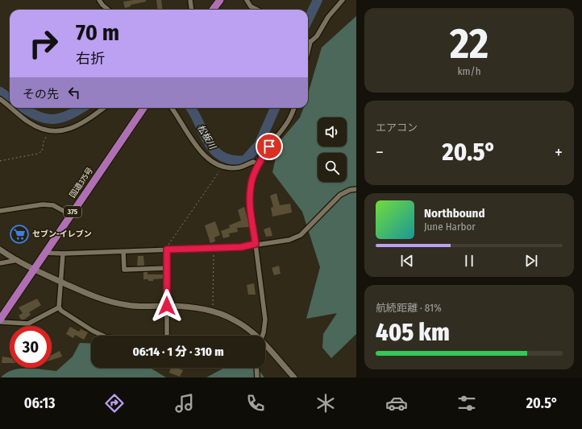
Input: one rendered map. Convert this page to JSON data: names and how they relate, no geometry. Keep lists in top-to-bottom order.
{
  "streets": {
    "highway": ["国道375号", "375"]
  },
  "water": ["松板川"],
  "places": {
    "supermarket": ["セブン-イレブン"]
  },
  "page": {
    "tile": [
      ["22", "km/h"],
      "エアコン",
      ["航続距離 · 81%", "405 km"]
    ],
    "turn": ["70 m", "右折"],
    "then": "その先",
    "heat": ["−", "20.5°", "+"],
    "song": ["Northbound", "June Harbor"],
    "limit": "30",
    "trip": "06:14 · 1 分 · 310 m",
    "tabs": ["06:13", "20.5°"]
  }
}
